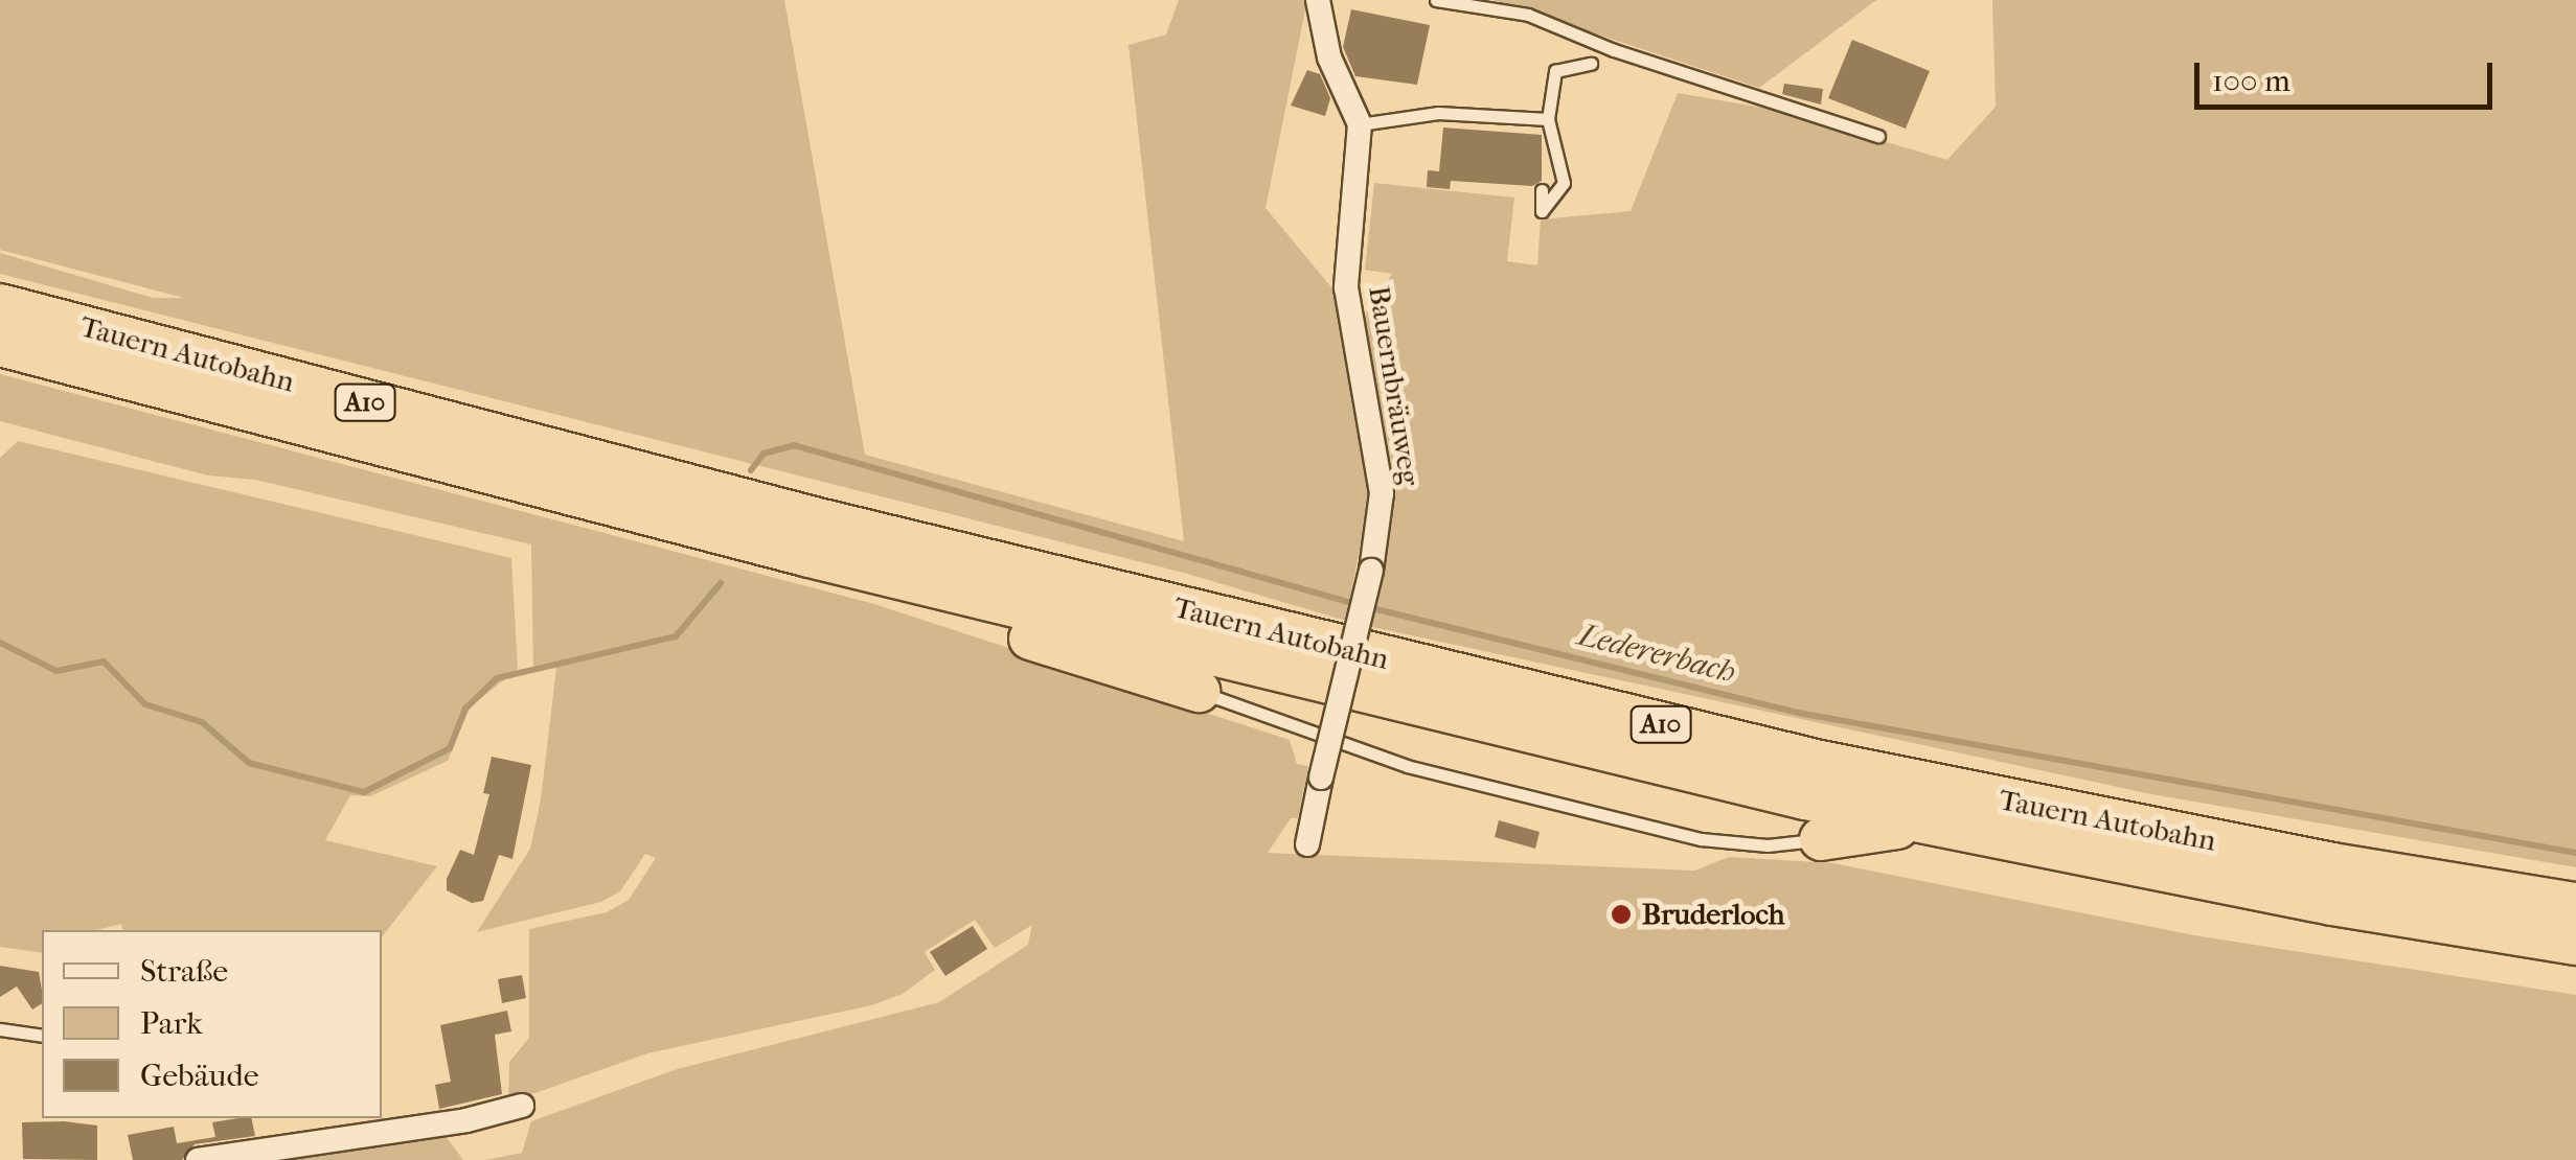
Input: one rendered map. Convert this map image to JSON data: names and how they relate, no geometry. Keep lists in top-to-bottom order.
{
  "streets": {
    "highway": ["Tauern Autobahn", "A10"],
    "street": ["Bauernbräuweg"]
  },
  "water": ["Ledererbach"],
  "places": ["Bruderloch"],
  "legend": ["Straße", "Park", "Gebäude"],
  "scale_bar": "100 m"
}
